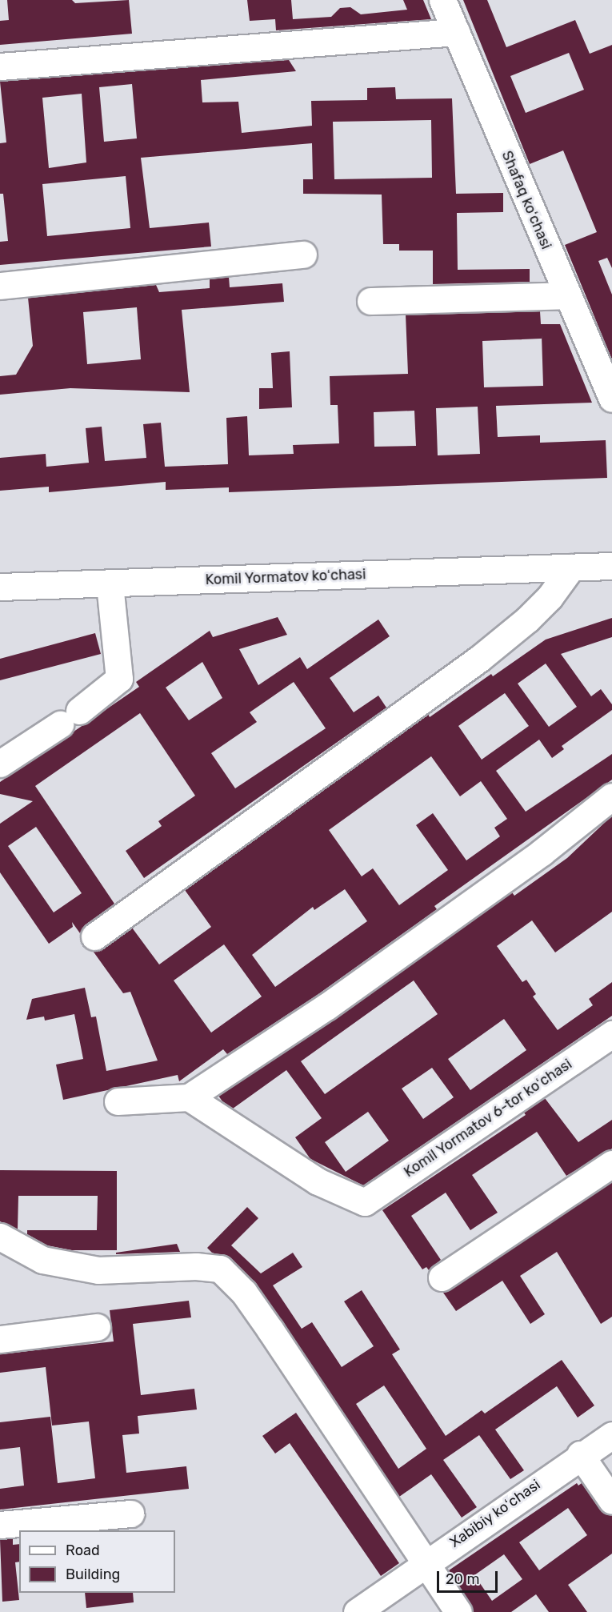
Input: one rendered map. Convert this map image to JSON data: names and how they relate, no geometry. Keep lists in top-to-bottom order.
{
  "streets": {
    "street": [
      "Shafaq koʻchasi",
      "Komil Yormatov koʻchasi",
      "Komil Yormatov 6-tor koʻchasi",
      "Xabibiy koʻchasi"
    ]
  },
  "legend": ["Road", "Building"],
  "scale_bar": "20 m"
}
